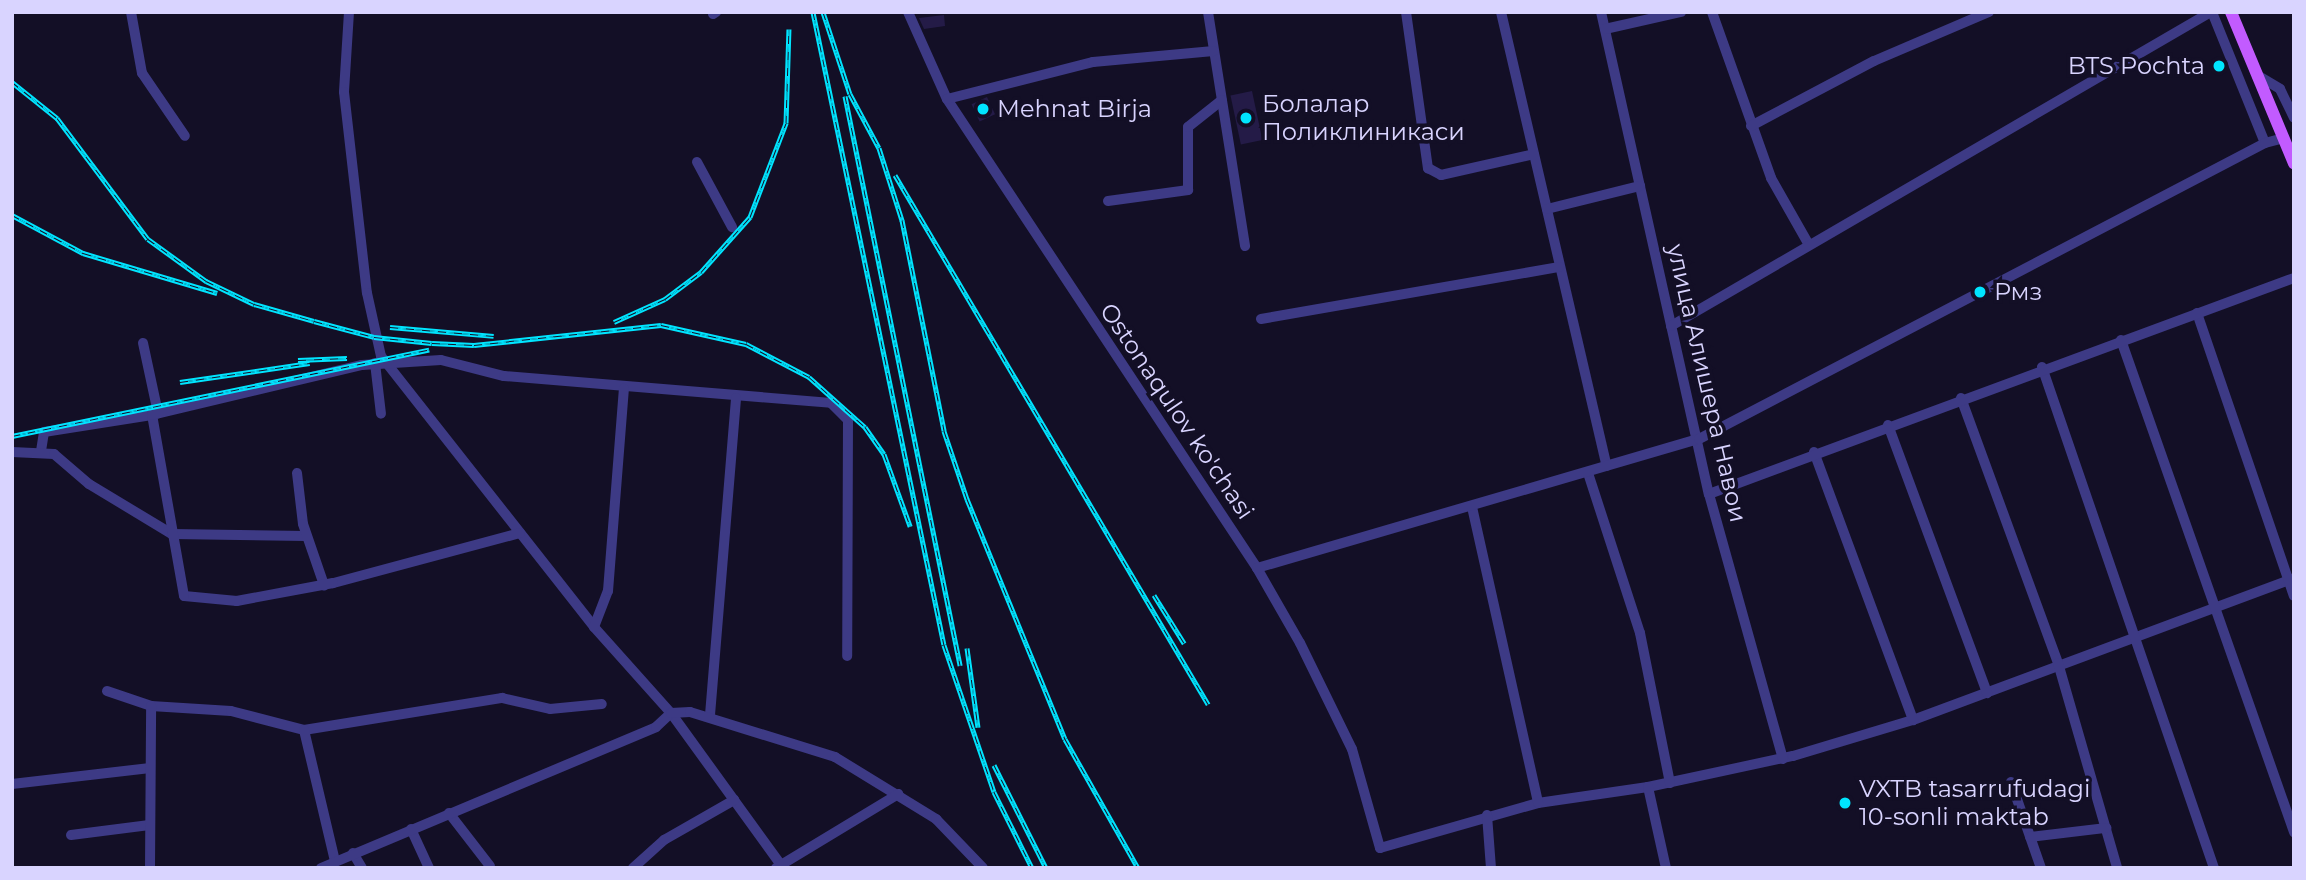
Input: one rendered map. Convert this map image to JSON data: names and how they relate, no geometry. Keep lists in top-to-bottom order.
{
  "streets": {
    "street": ["улица Алишера Навои", "Ostonaqulov ko'chasi"]
  },
  "places": [
    "BTS Pochta",
    "Mehnat Birja",
    "Болалар Поликлиникаси",
    "Рмз",
    "VXTB tasarrufudagi 10-sonli maktab"
  ]
}
